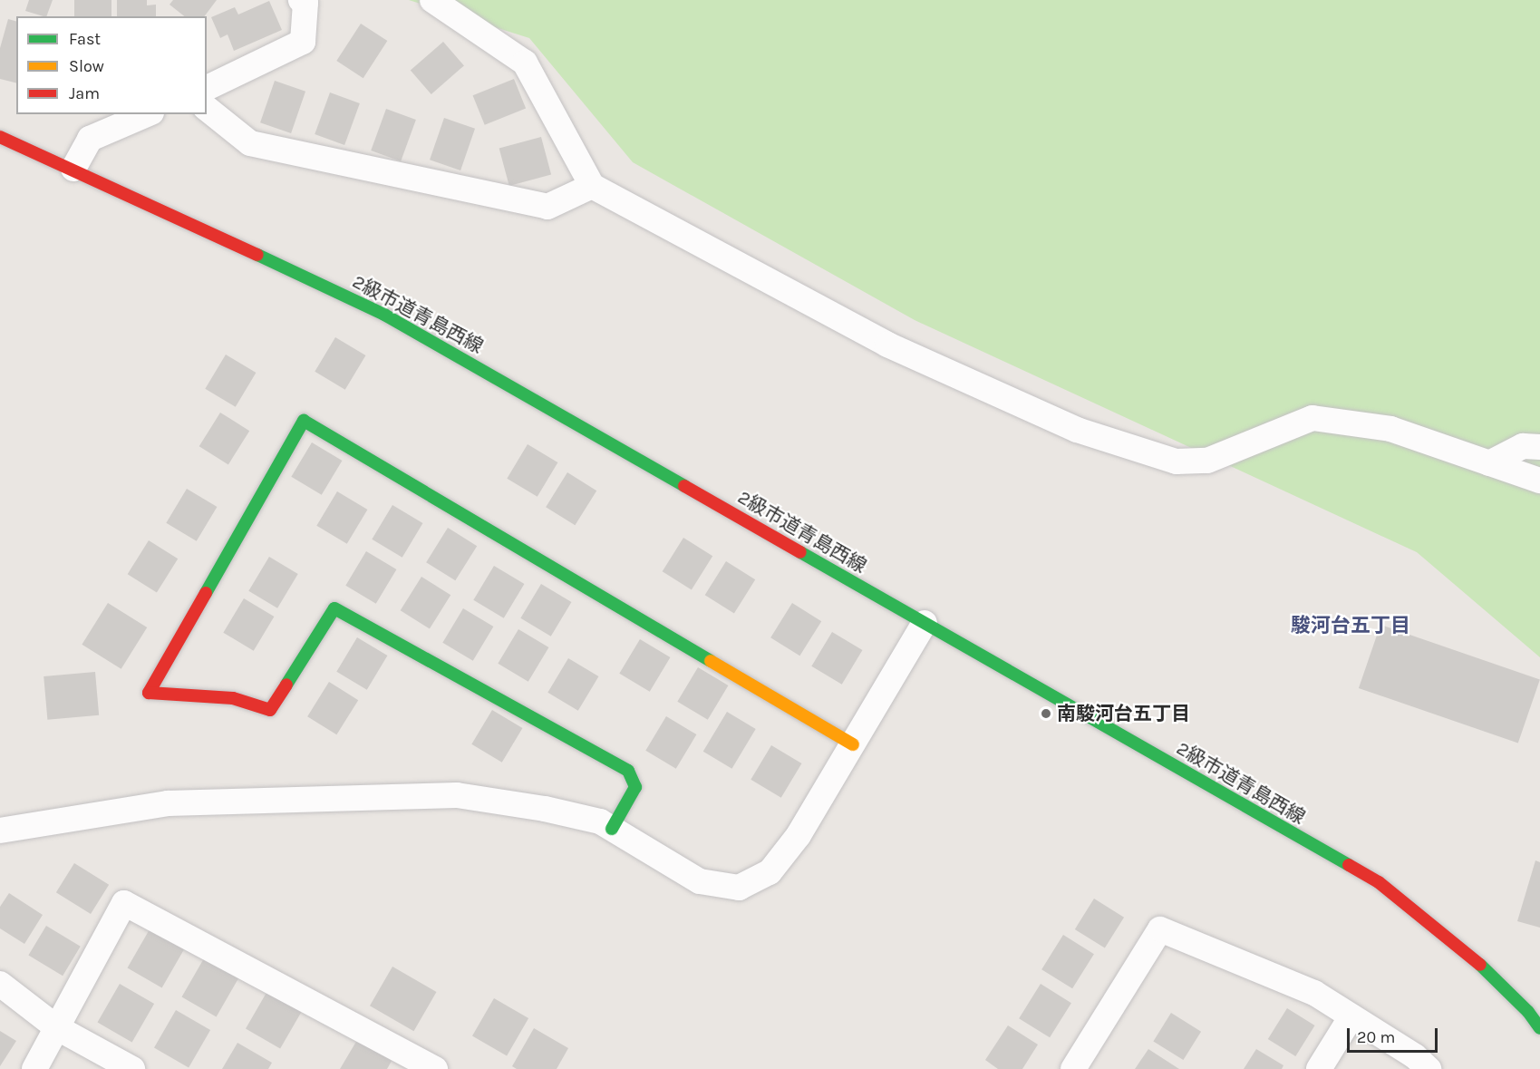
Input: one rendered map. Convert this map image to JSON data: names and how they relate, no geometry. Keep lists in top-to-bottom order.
{
  "streets": {
    "street": ["2級市道青島西線"]
  },
  "districts": ["駿河台五丁目"],
  "places": ["南駿河台五丁目"],
  "legend": ["Fast", "Slow", "Jam"],
  "scale_bar": "20 m"
}
